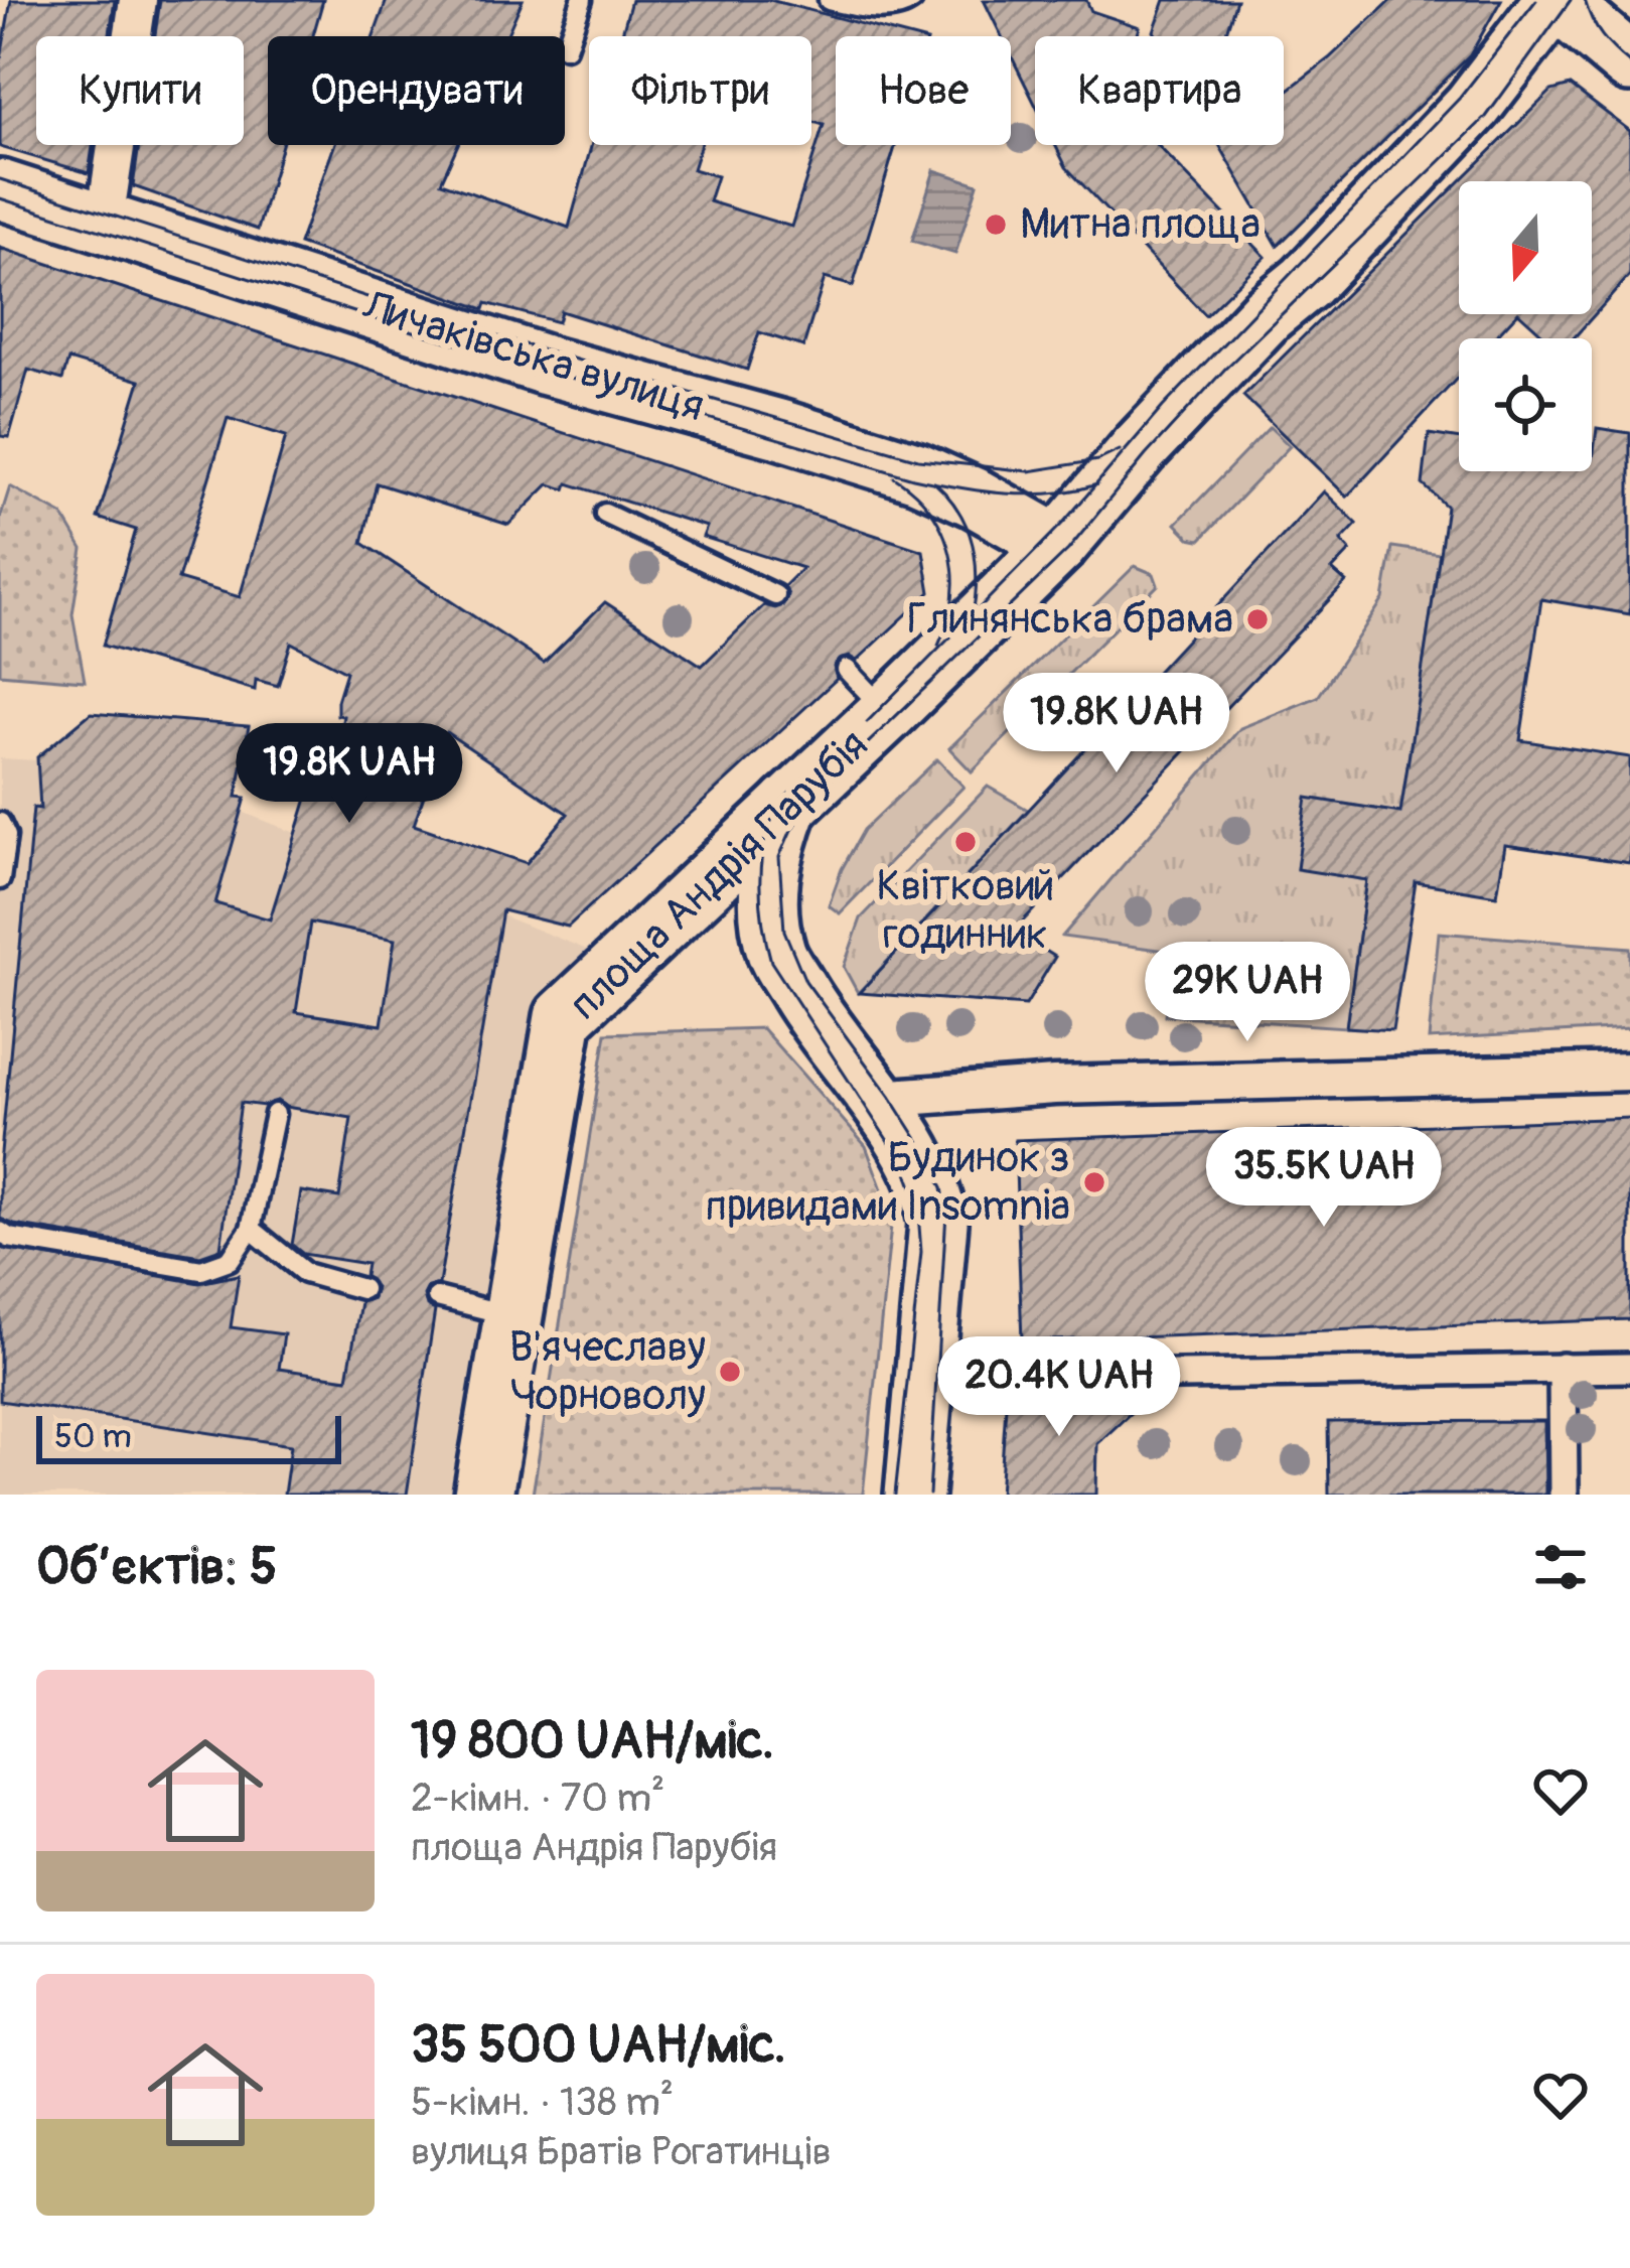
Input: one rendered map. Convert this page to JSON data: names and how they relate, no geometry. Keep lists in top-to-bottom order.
{
  "streets": {
    "main road": ["Личаківська вулиця", "площа Андрія Парубія"]
  },
  "crossings": [
    ["Личаківська вулиця", "площа Андрія Парубія"]
  ],
  "places": [
    "Митна площа",
    "Глинянська брама",
    "Квітковий годинник",
    "Будинок з привидами Insomnia",
    "В'ячеславу Чорноволу"
  ],
  "scale_bar": "50 m",
  "north": "bottom",
  "page": {
    "chip": [
      "Купити",
      "Орендувати",
      "Фільтри",
      "Нове",
      "Квартира"
    ],
    "price": [
      "19.8K UAH",
      "19.8K UAH",
      "29K UAH",
      "35.5K UAH",
      "20.4K UAH"
    ],
    "scale": "50 m",
    "heading": "Об’єктів: 5",
    "list": [
      {
        "name": "19 800 UAH/міс.",
        "note": "2-кімн. · 70 m² · площа Андрія Парубія"
      },
      {
        "name": "35 500 UAH/міс.",
        "note": "5-кімн. · 138 m² · вулиця Братів Рогатинців"
      }
    ]
  }
}
